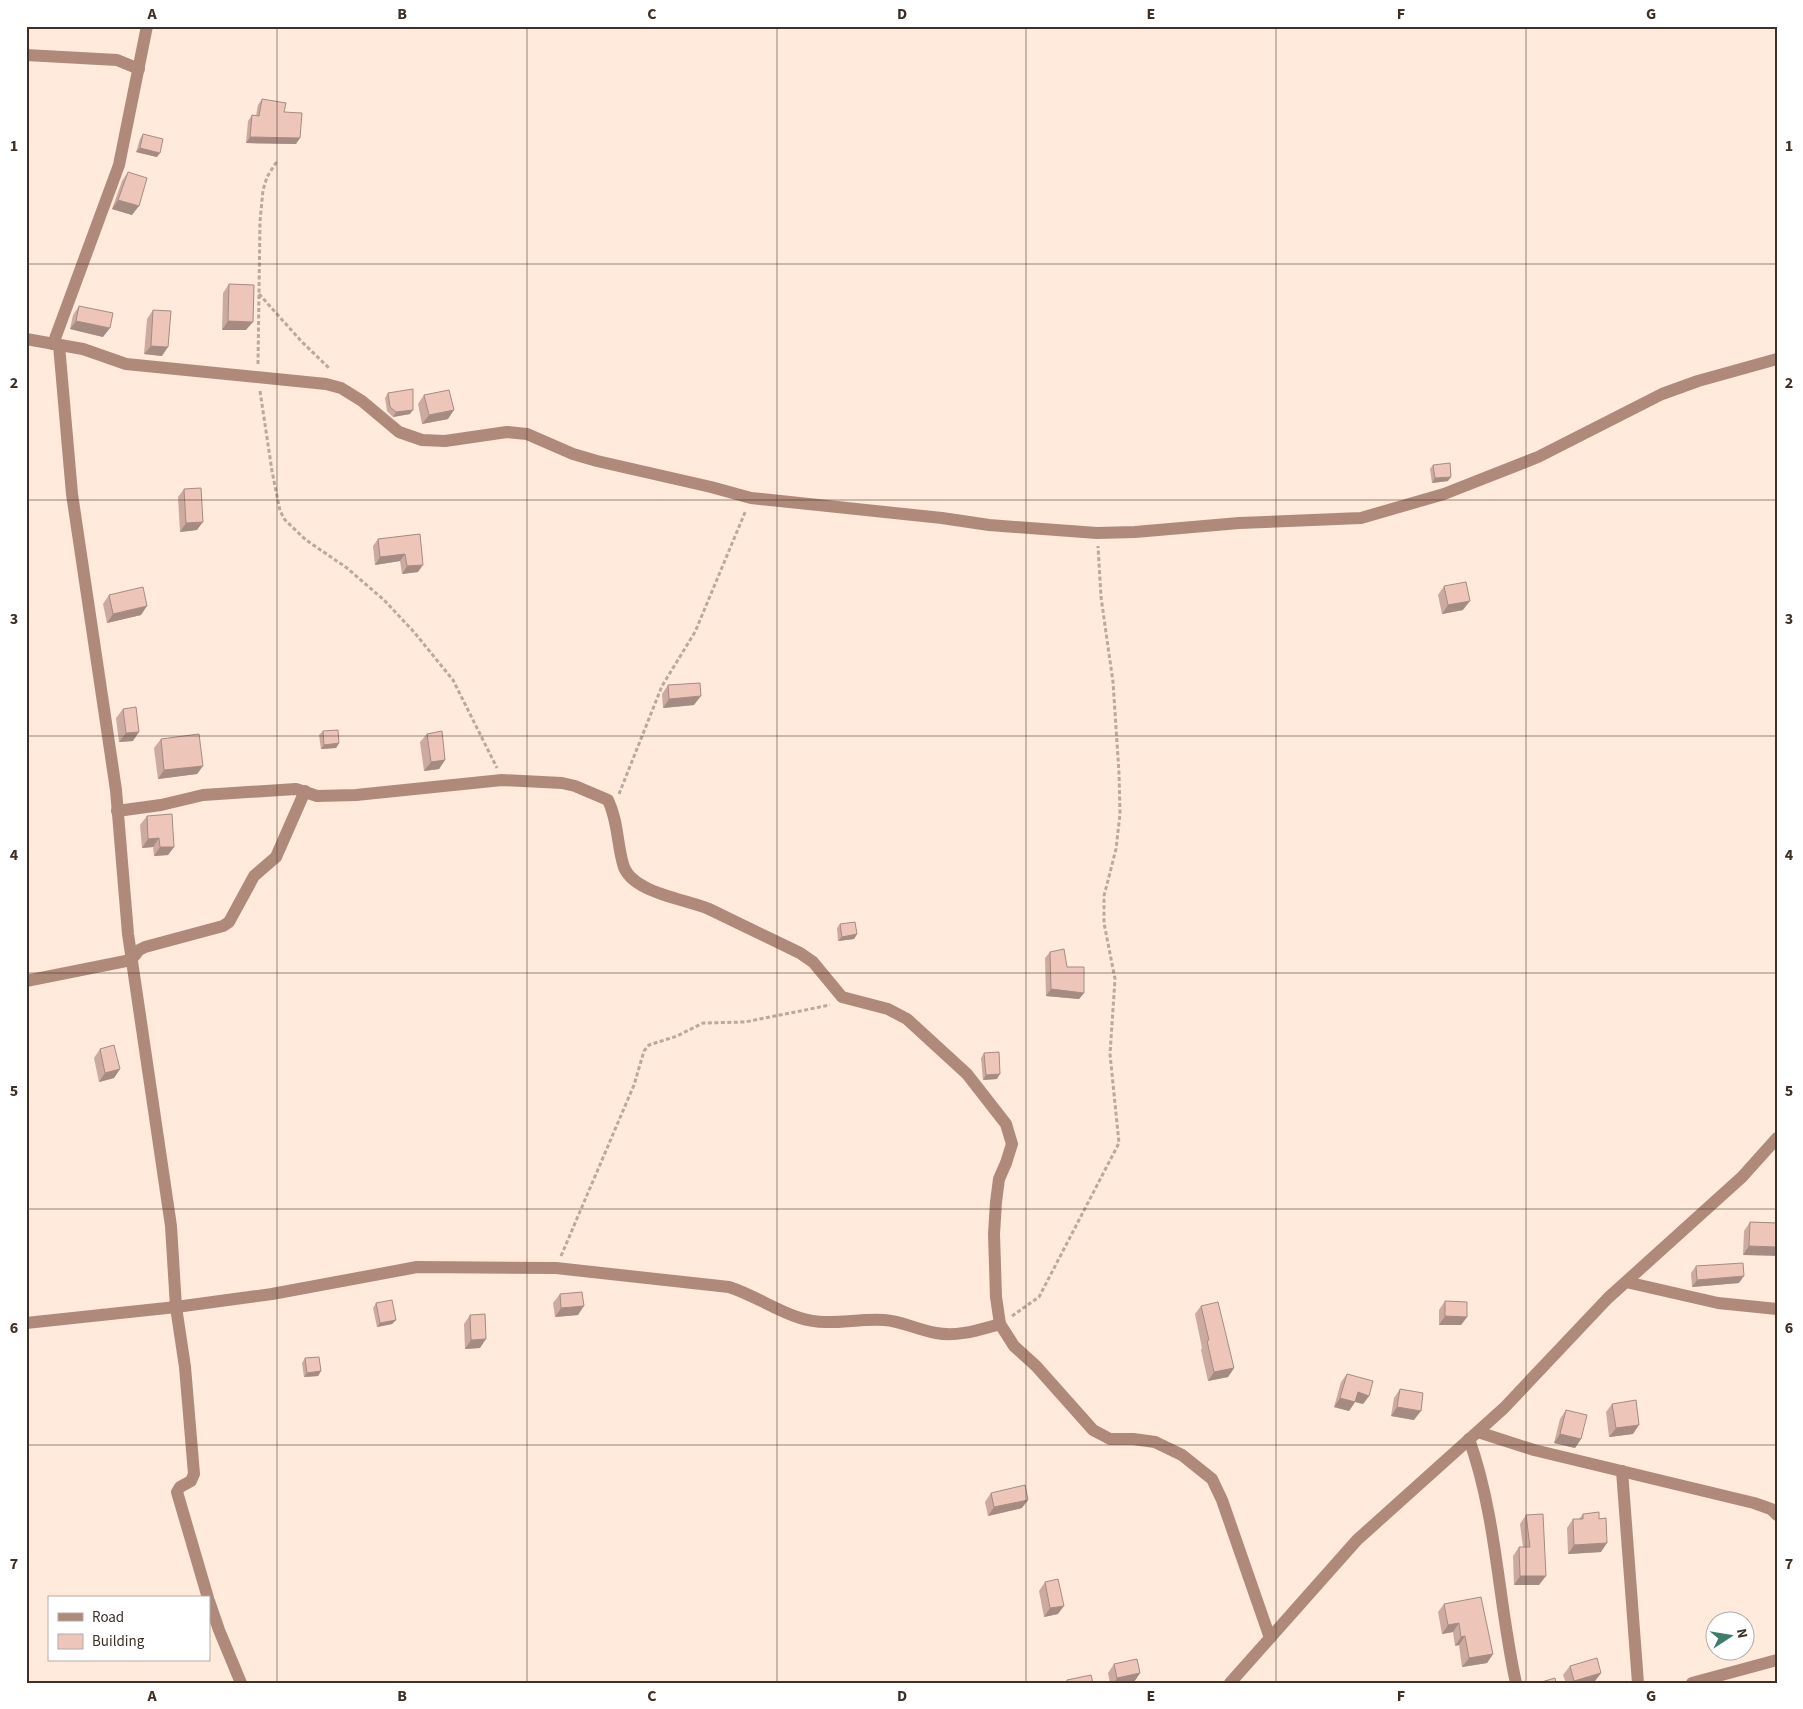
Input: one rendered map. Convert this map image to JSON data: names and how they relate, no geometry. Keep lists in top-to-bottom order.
{
  "legend": ["Road", "Building"],
  "north": "right",
  "grid": {
    "columns": [
      "A",
      "B",
      "C",
      "D",
      "E",
      "F",
      "G"
    ],
    "rows": [
      "1",
      "2",
      "3",
      "4",
      "5",
      "6",
      "7"
    ]
  }
}
